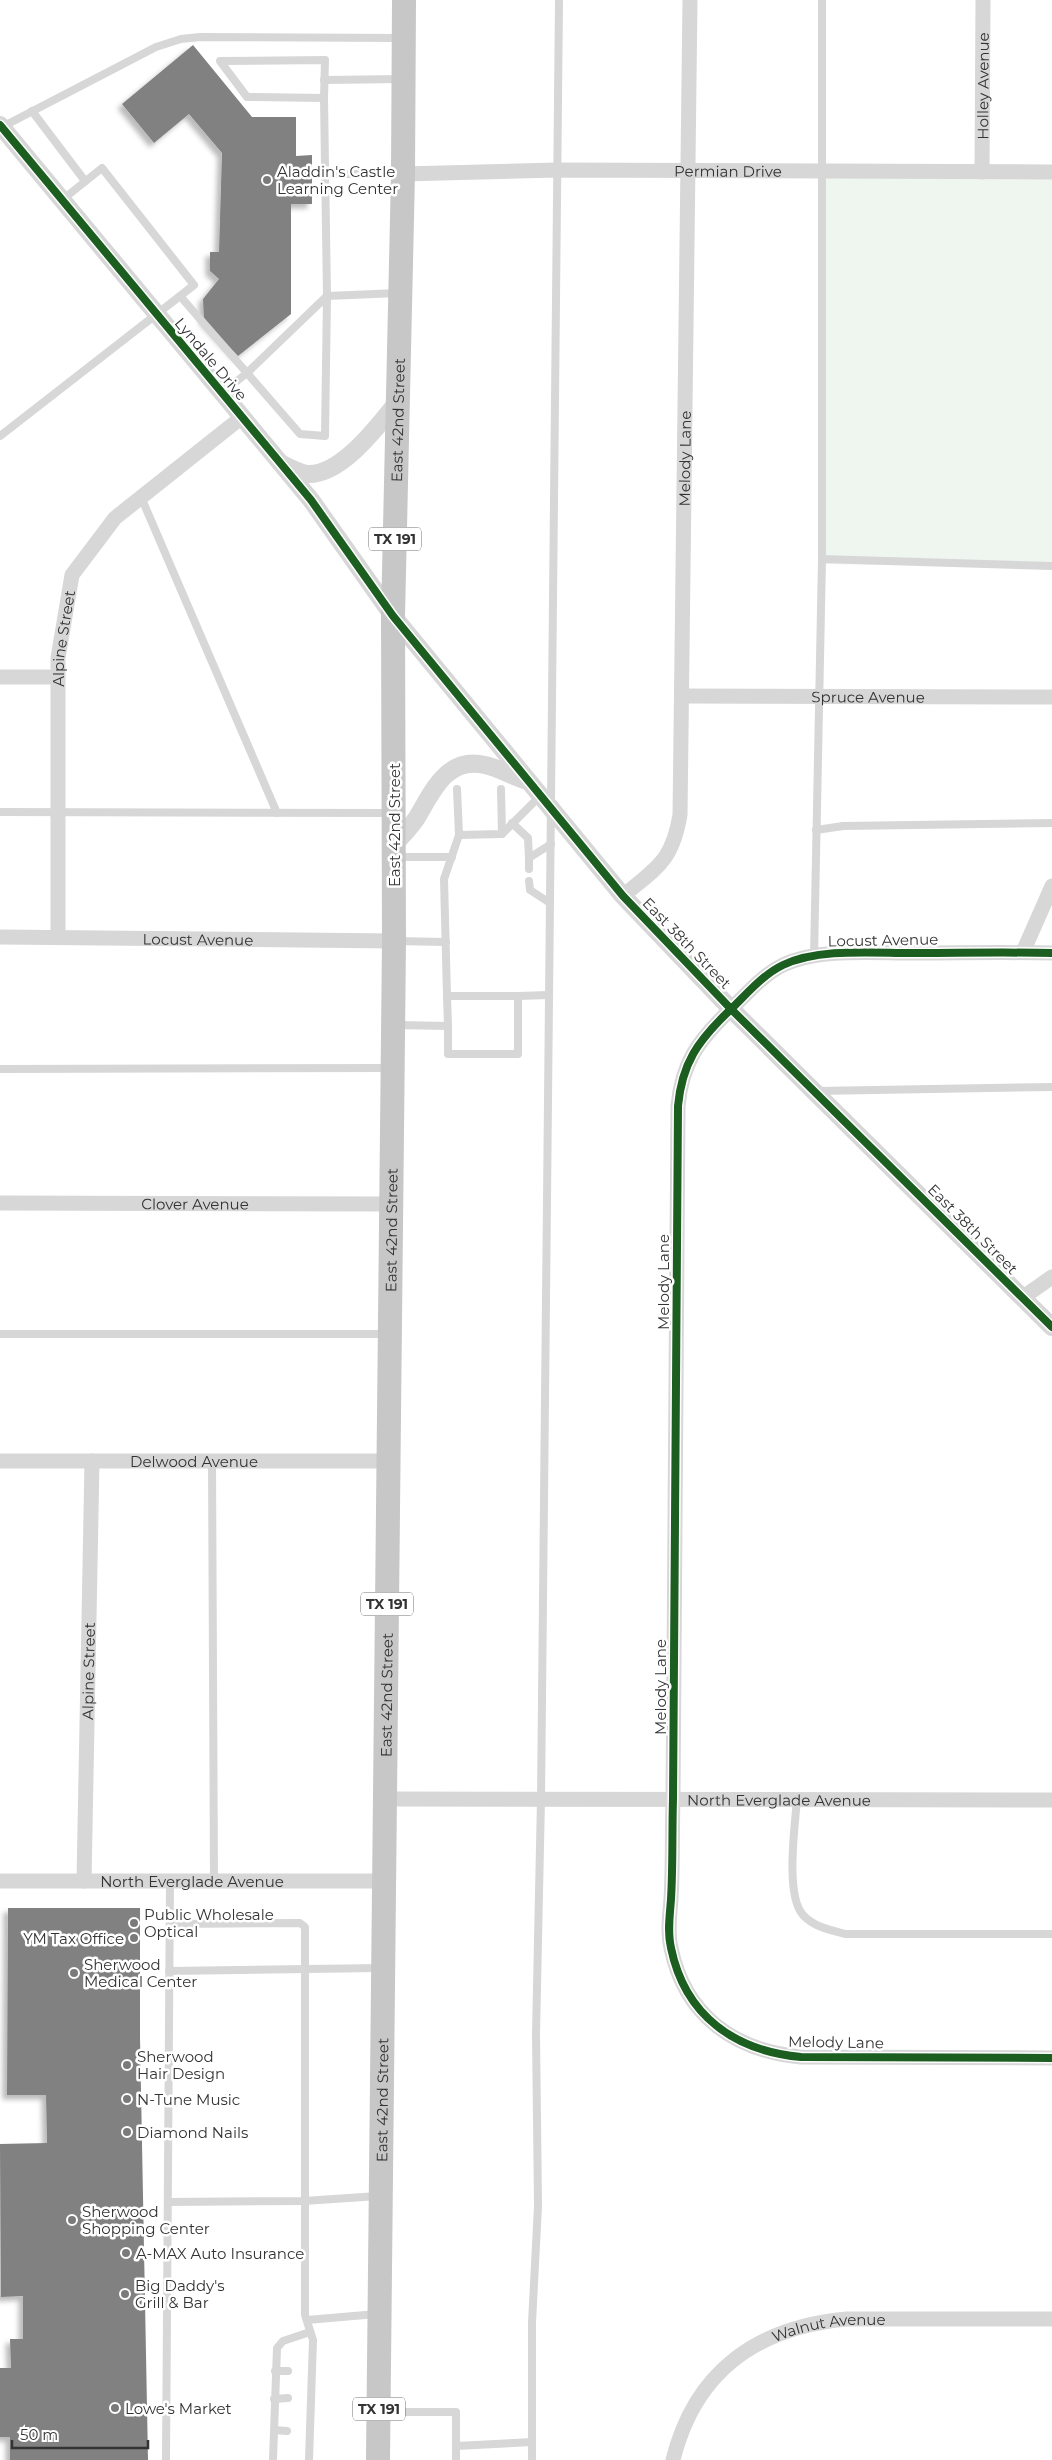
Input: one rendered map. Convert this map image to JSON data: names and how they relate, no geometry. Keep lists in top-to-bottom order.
{
  "streets": {
    "highway": ["East 42nd Street", "TX 191"],
    "street": [
      "Holley Avenue",
      "Permian Drive",
      "Lyndale Drive",
      "Melody Lane",
      "Alpine Street",
      "Spruce Avenue",
      "Locust Avenue",
      "East 38th Street",
      "Clover Avenue",
      "Delwood Avenue",
      "North Everglade Avenue",
      "Walnut Avenue"
    ]
  },
  "crossings": [
    ["Holley Avenue", "Permian Drive"],
    ["Permian Drive", "East 42nd Street"],
    ["Permian Drive", "Melody Lane"],
    ["Lyndale Drive", "East 42nd Street"],
    ["Lyndale Drive", "Alpine Street"],
    ["Lyndale Drive", "East 38th Street"],
    ["East 42nd Street", "Locust Avenue"],
    ["East 42nd Street", "East 38th Street"],
    ["East 42nd Street", "Clover Avenue"],
    ["East 42nd Street", "Delwood Avenue"],
    ["East 42nd Street", "North Everglade Avenue"],
    ["Melody Lane", "Spruce Avenue"],
    ["Melody Lane", "Locust Avenue"],
    ["Melody Lane", "East 38th Street"],
    ["Melody Lane", "North Everglade Avenue"],
    ["Alpine Street", "Locust Avenue"],
    ["Alpine Street", "Delwood Avenue"],
    ["Alpine Street", "North Everglade Avenue"],
    ["Locust Avenue", "East 38th Street"]
  ],
  "places": [
    "Aladdin's Castle Learning Center",
    "Public Wholesale Optical",
    "YM Tax Office",
    "Sherwood Medical Center",
    "Sherwood Hair Design",
    "N-Tune Music",
    "Diamond Nails",
    "Sherwood Shopping Center",
    "A-MAX Auto Insurance",
    "Big Daddy's Grill & Bar",
    "Lowe's Market"
  ],
  "scale_bar": "50 m"
}
